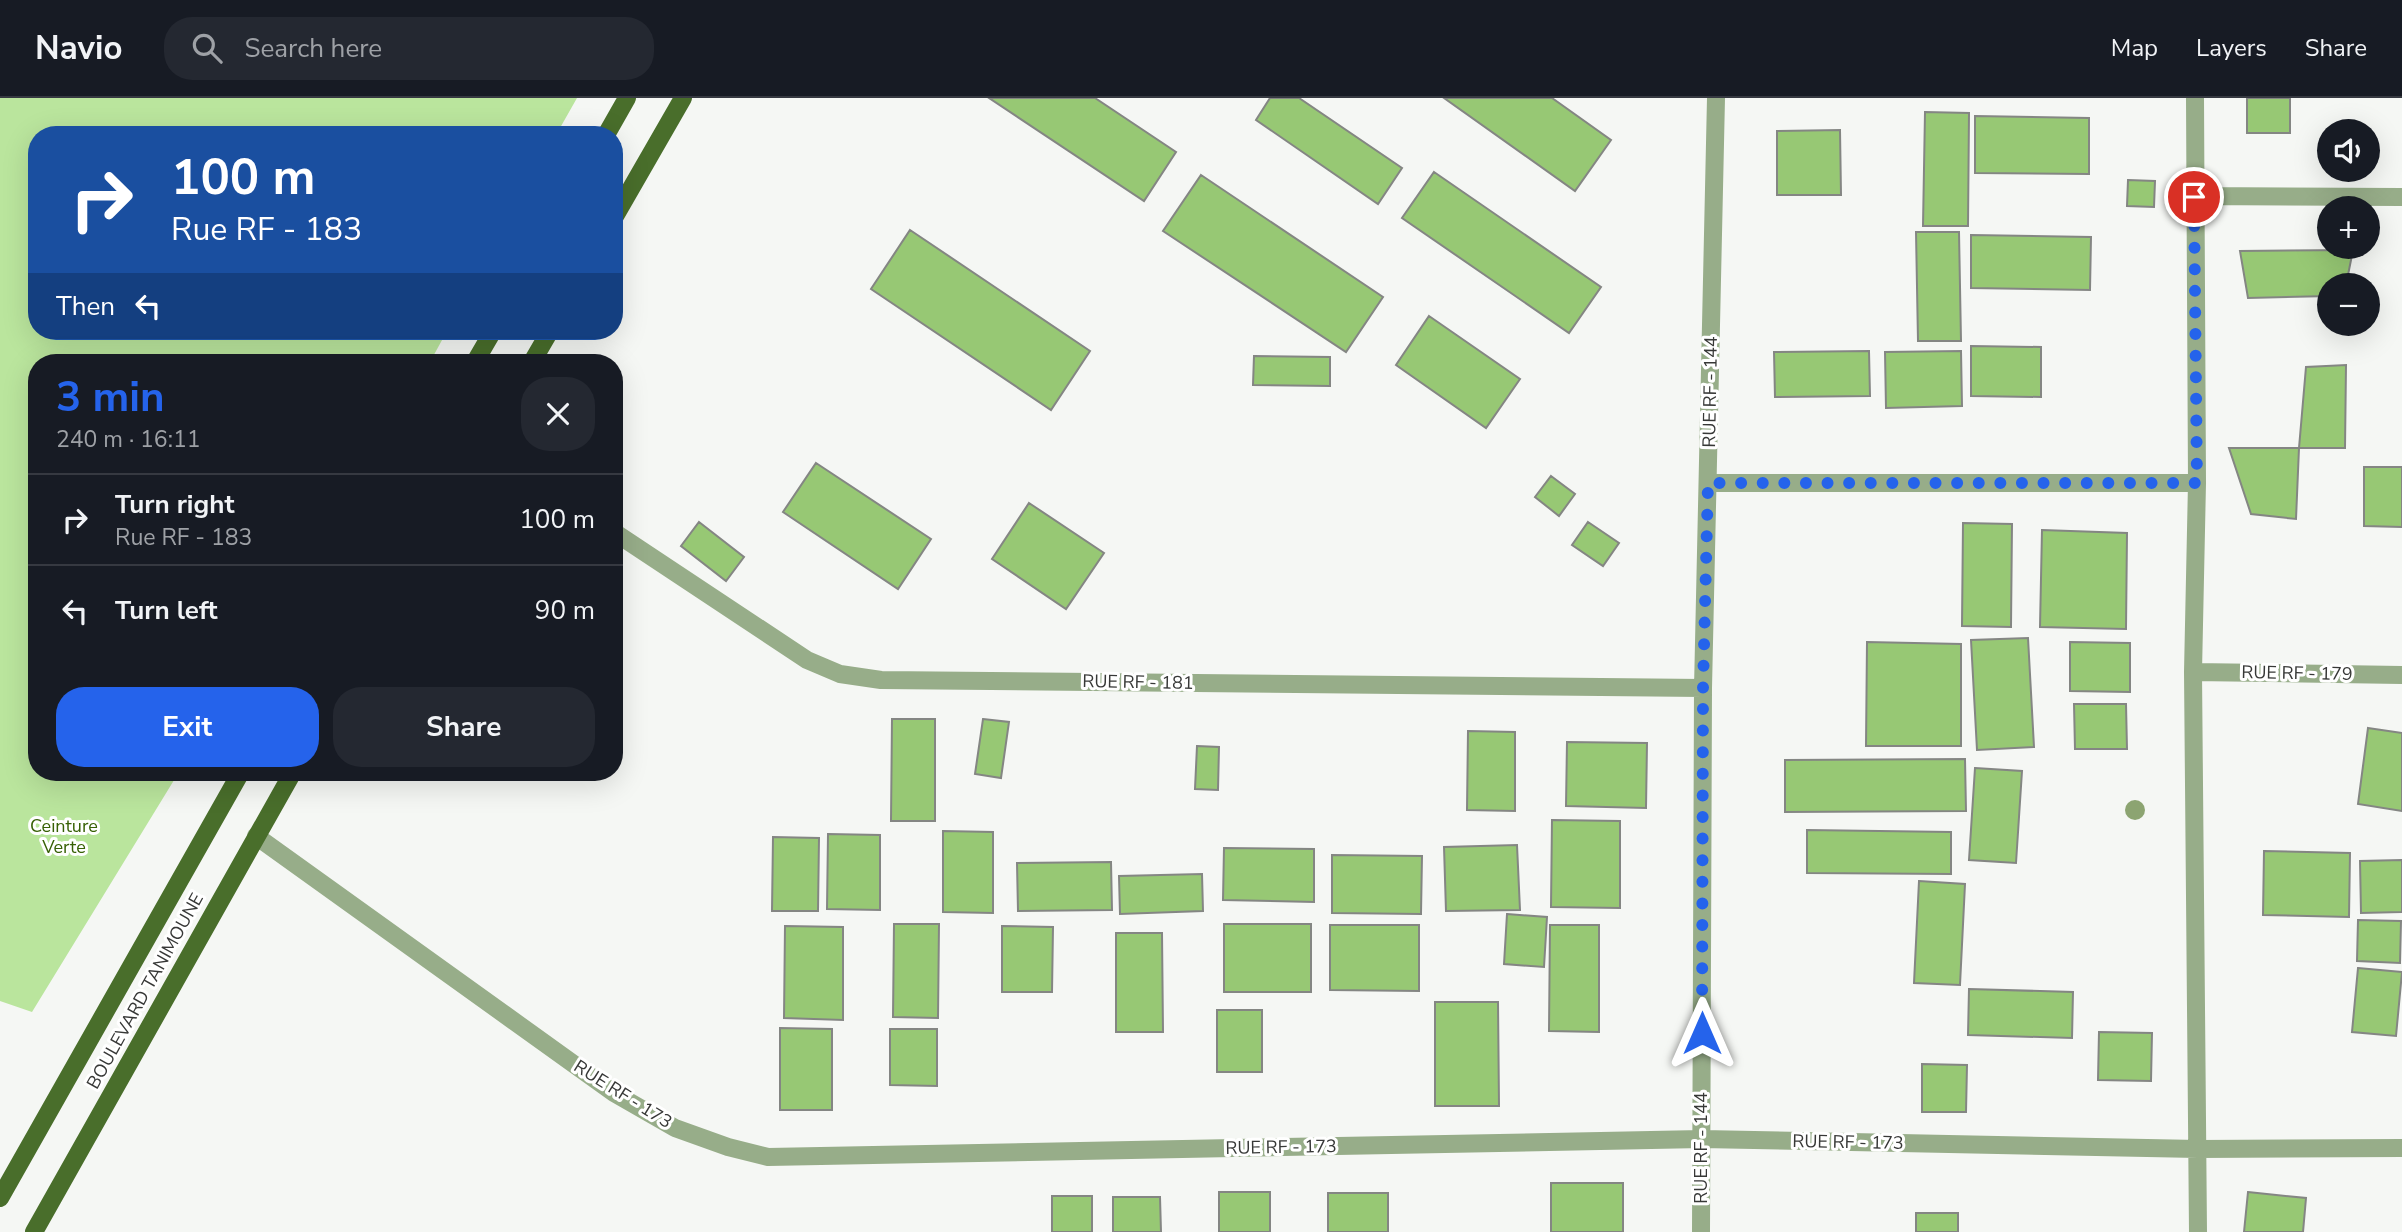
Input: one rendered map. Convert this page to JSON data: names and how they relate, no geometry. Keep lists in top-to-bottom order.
{
  "streets": {
    "main road": ["BOULEVARD TANIMOUNE"],
    "street": [
      "RUE RF - 144",
      "RUE RF - 179",
      "RUE RF - 181",
      "RUE RF - 173"
    ]
  },
  "crossings": [
    ["RUE RF - 144", "RUE RF - 181"],
    ["RUE RF - 144", "RUE RF - 173"],
    ["BOULEVARD TANIMOUNE", "RUE RF - 173"]
  ],
  "parks": ["Ceinture Verte"],
  "page": {
    "header": "Navio",
    "search": "Search here",
    "nav": ["Map", "Layers", "Share"],
    "map_buttons": ["+", "−"],
    "turn": ["100 m", "Rue RF - 183"],
    "then": "Then",
    "heading": ["3 min", "240 m · 16:11"],
    "list": [
      {
        "name": "Turn right",
        "note": "Rue RF - 183",
        "value": "100 m"
      },
      {
        "name": "Turn left",
        "value": "90 m"
      }
    ],
    "buttons": ["Exit", "Share"]
  }
}
